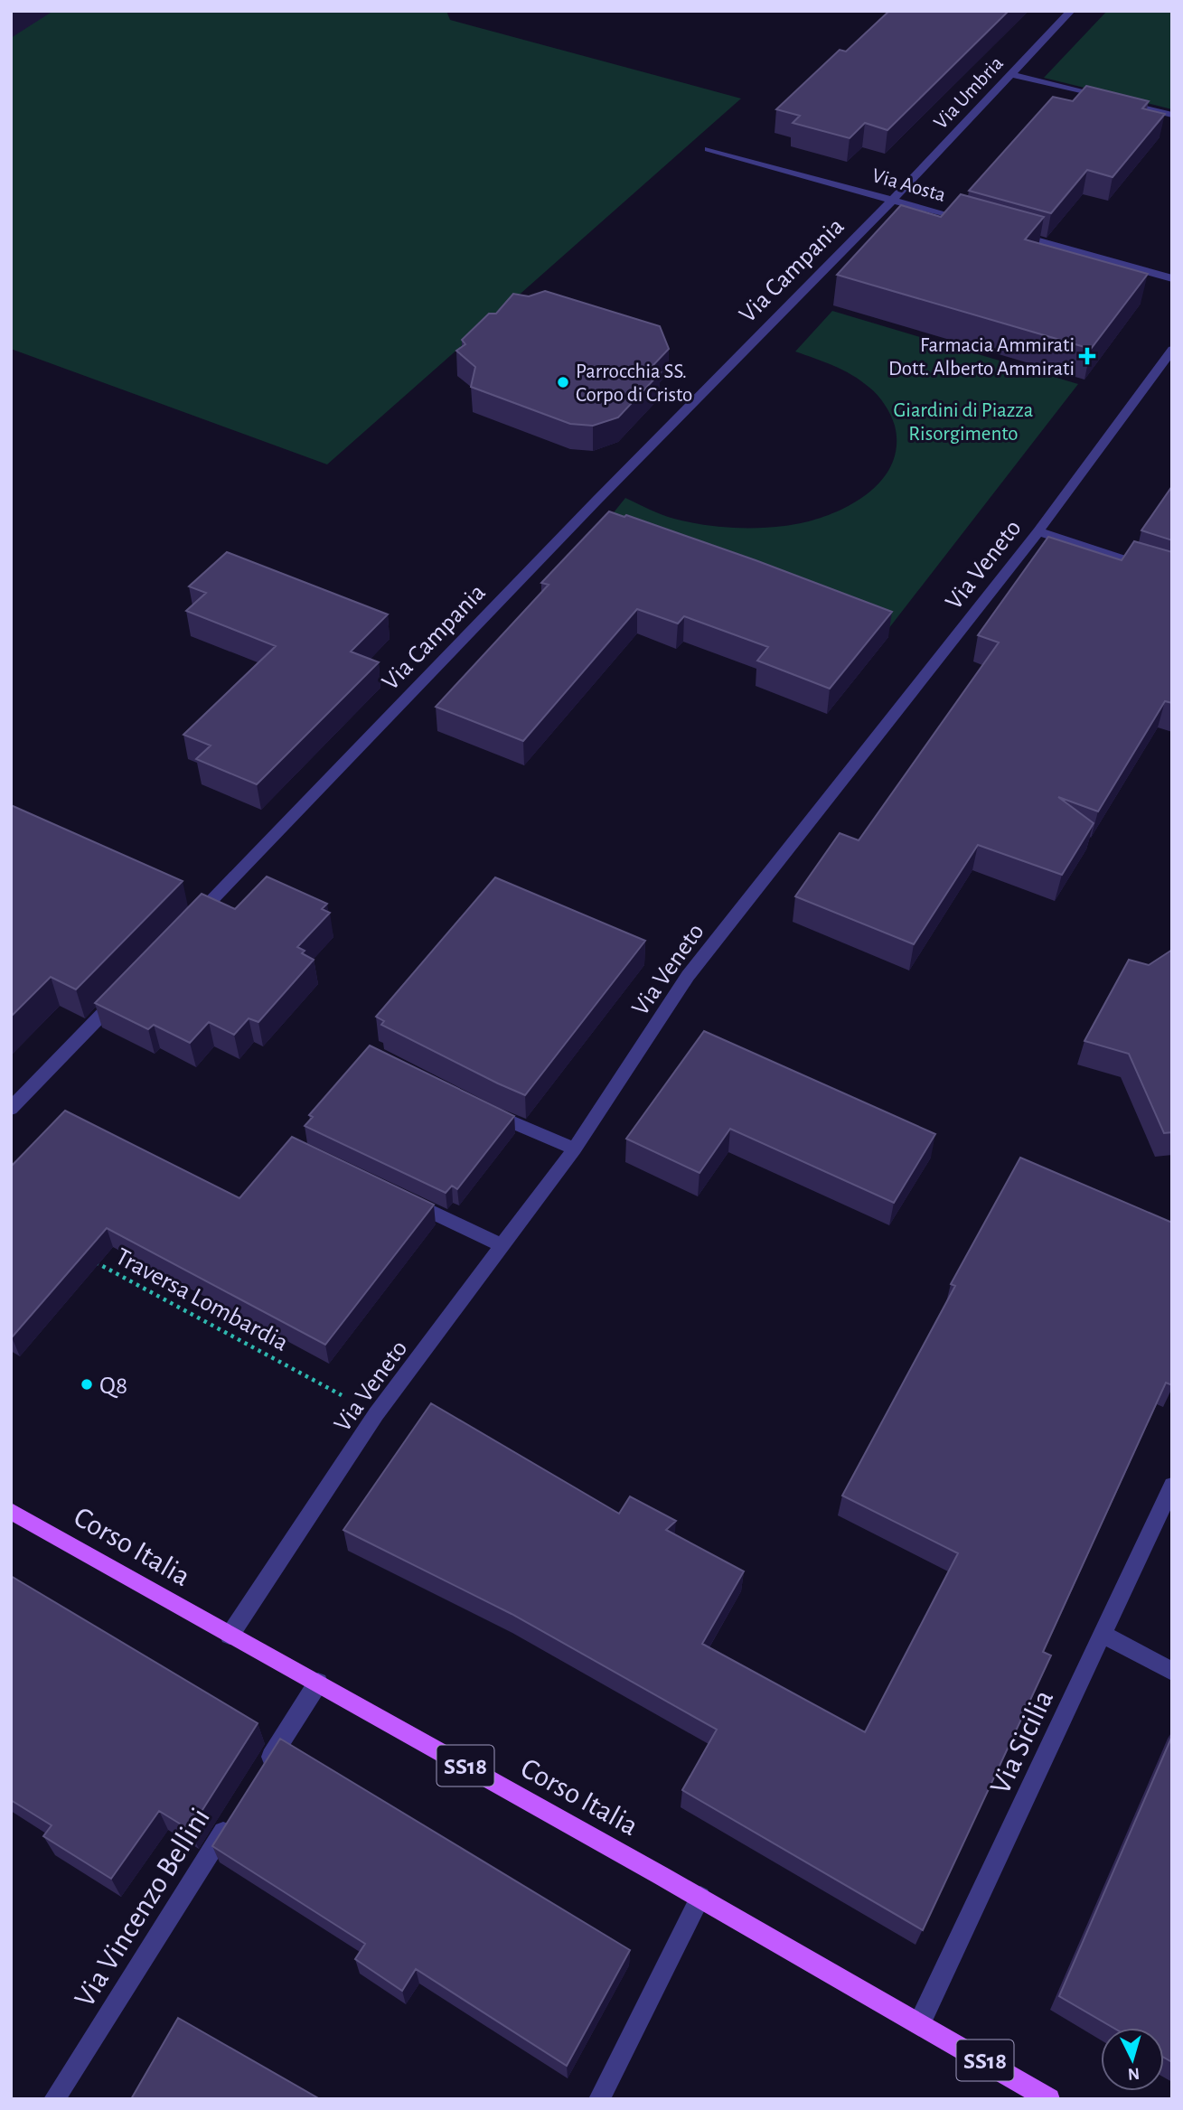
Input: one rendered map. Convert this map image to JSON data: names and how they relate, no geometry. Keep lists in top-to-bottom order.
{
  "streets": {
    "main road": ["Corso Italia", "SS18"],
    "street": [
      "Via Umbria",
      "Via Aosta",
      "Via Campania",
      "Via Veneto",
      "Via Sicilia",
      "Via Vincenzo Bellini"
    ],
    "path": ["Traversa Lombardia"]
  },
  "crossings": [
    ["Via Umbria", "Via Aosta"],
    ["Via Umbria", "Via Campania"],
    ["Via Aosta", "Via Campania"],
    ["Via Veneto", "Traversa Lombardia"],
    ["Via Veneto", "Corso Italia"],
    ["Corso Italia", "Via Sicilia"],
    ["Corso Italia", "SS18"],
    ["Via Sicilia", "SS18"]
  ],
  "parks": ["Giardini di Piazza Risorgimento"],
  "places": {
    "health": ["Farmacia Ammirati Dott. Alberto Ammirati"],
    "other": ["Parrocchia SS. Corpo di Cristo", "Q8"]
  },
  "north": "bottom"
}
